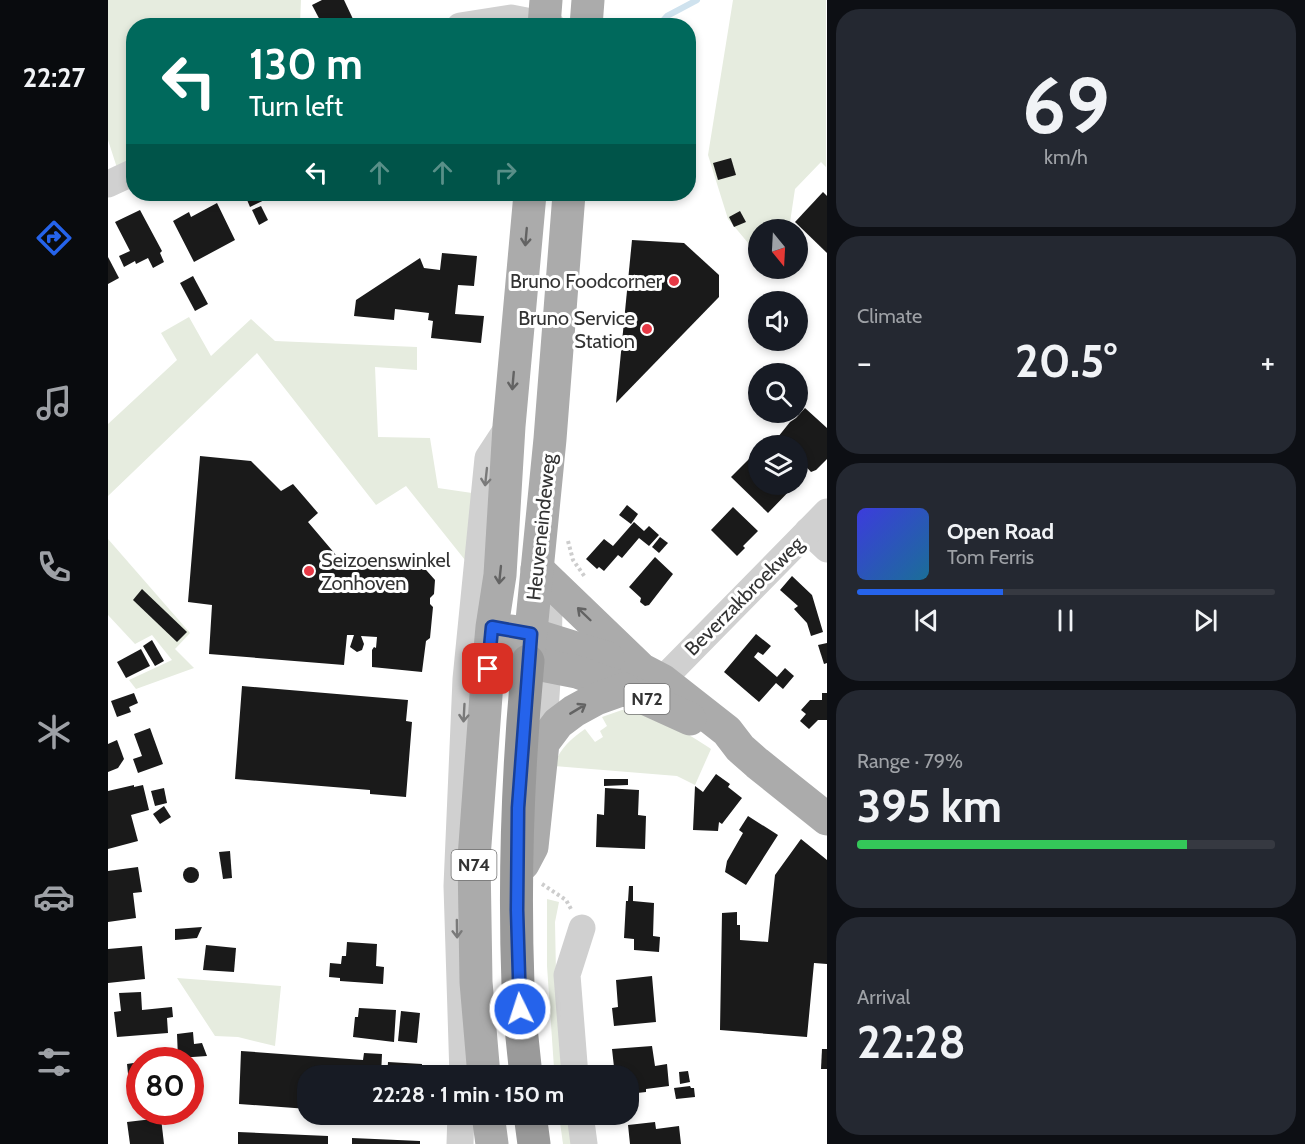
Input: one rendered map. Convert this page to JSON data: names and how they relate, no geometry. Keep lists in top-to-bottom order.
{
  "streets": {
    "highway": ["Heuveneindeweg", "N74"],
    "main road": ["N72"],
    "street": ["Beverzakbroekweg"]
  },
  "crossings": [
    ["Heuveneindeweg", "N72"],
    ["Heuveneindeweg", "N74"],
    ["Beverzakbroekweg", "N72"]
  ],
  "places": ["Bruno Foodcorner", "Bruno Service Station", "Seizoenswinkel Zonhoven"],
  "north": "bottom",
  "page": {
    "tabs": "22:27",
    "tile": [
      ["69", "km/h"],
      "Climate",
      ["Range · 79%", "395 km"],
      ["Arrival", "22:28"]
    ],
    "turn": ["130 m", "Turn left"],
    "heat": ["−", "20.5°", "+"],
    "song": ["Open Road", "Tom Ferris"],
    "limit": "80",
    "trip": "22:28 · 1 min · 150 m"
  }
}
